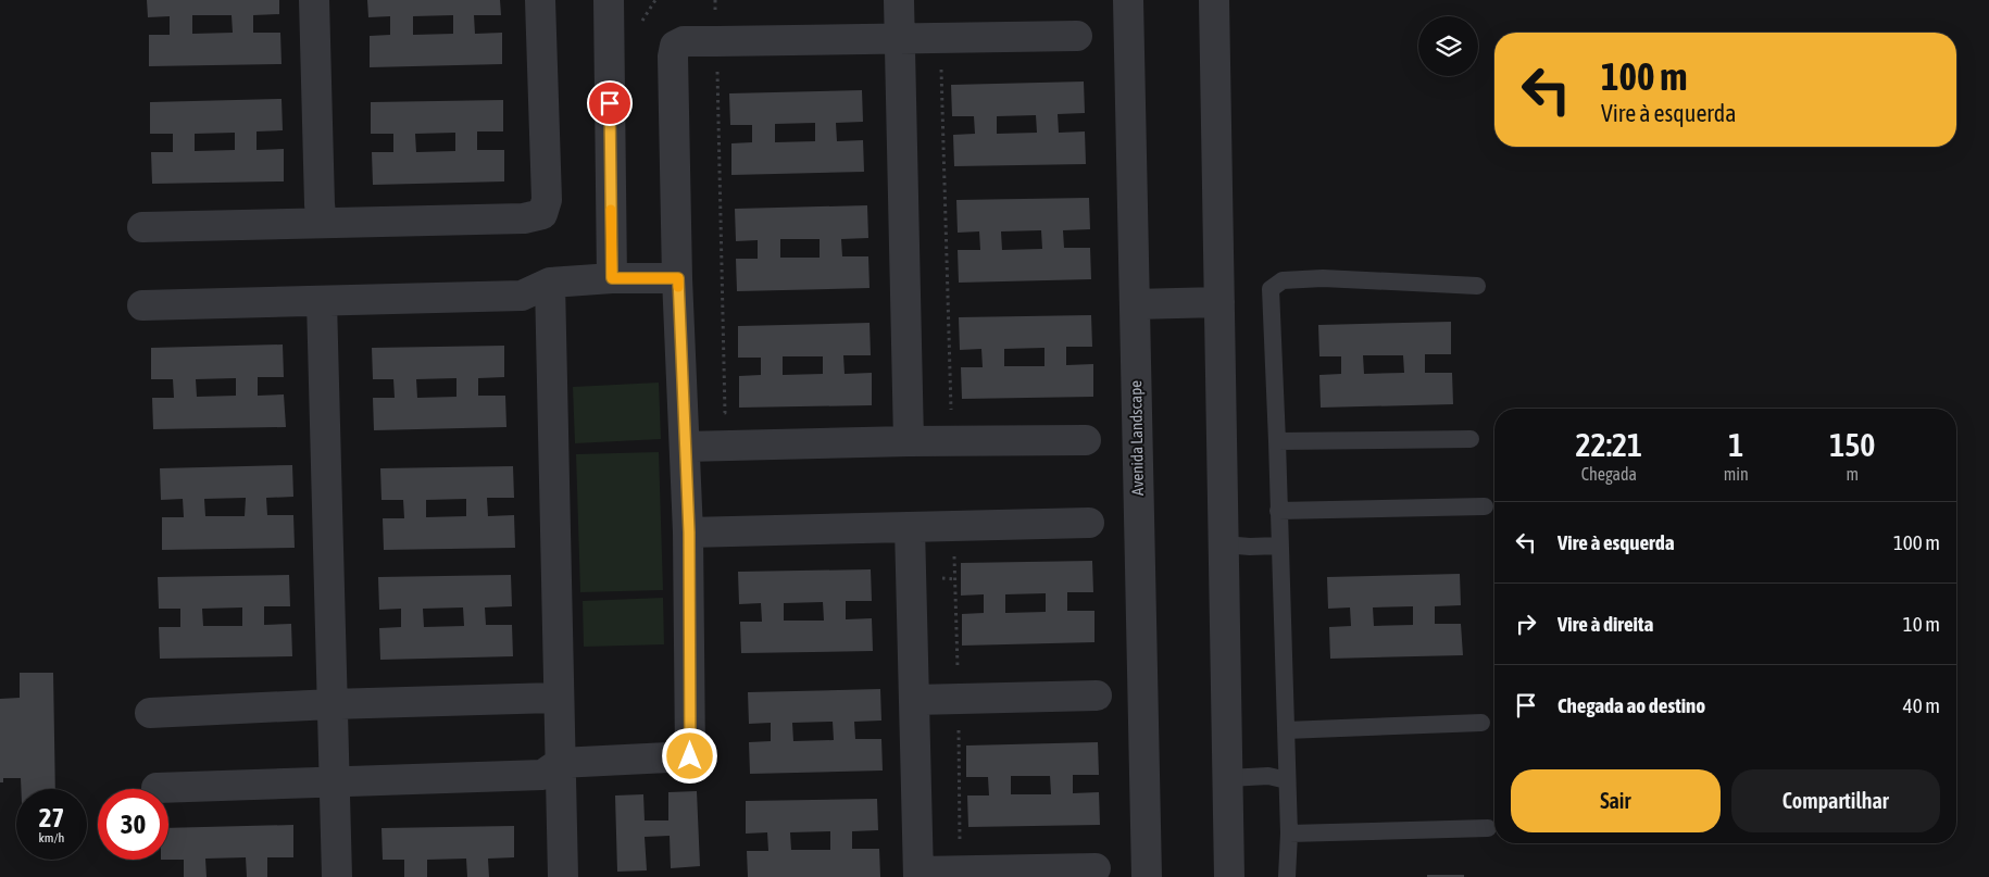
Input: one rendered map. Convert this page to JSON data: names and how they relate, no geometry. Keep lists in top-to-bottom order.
{
  "streets": {
    "street": ["Avenida Landscape"]
  },
  "page": {
    "turn": ["100 m", "Vire à esquerda"],
    "eta": [
      "22:21",
      "Chegada",
      "1",
      "min",
      "150",
      "m"
    ],
    "list": [
      {
        "name": "Vire à esquerda",
        "value": "100 m"
      },
      {
        "name": "Vire à direita",
        "value": "10 m"
      },
      {
        "name": "Chegada ao destino",
        "value": "40 m"
      }
    ],
    "buttons": ["Sair", "Compartilhar"],
    "speed": "27 km/h",
    "limit": "30"
  }
}
